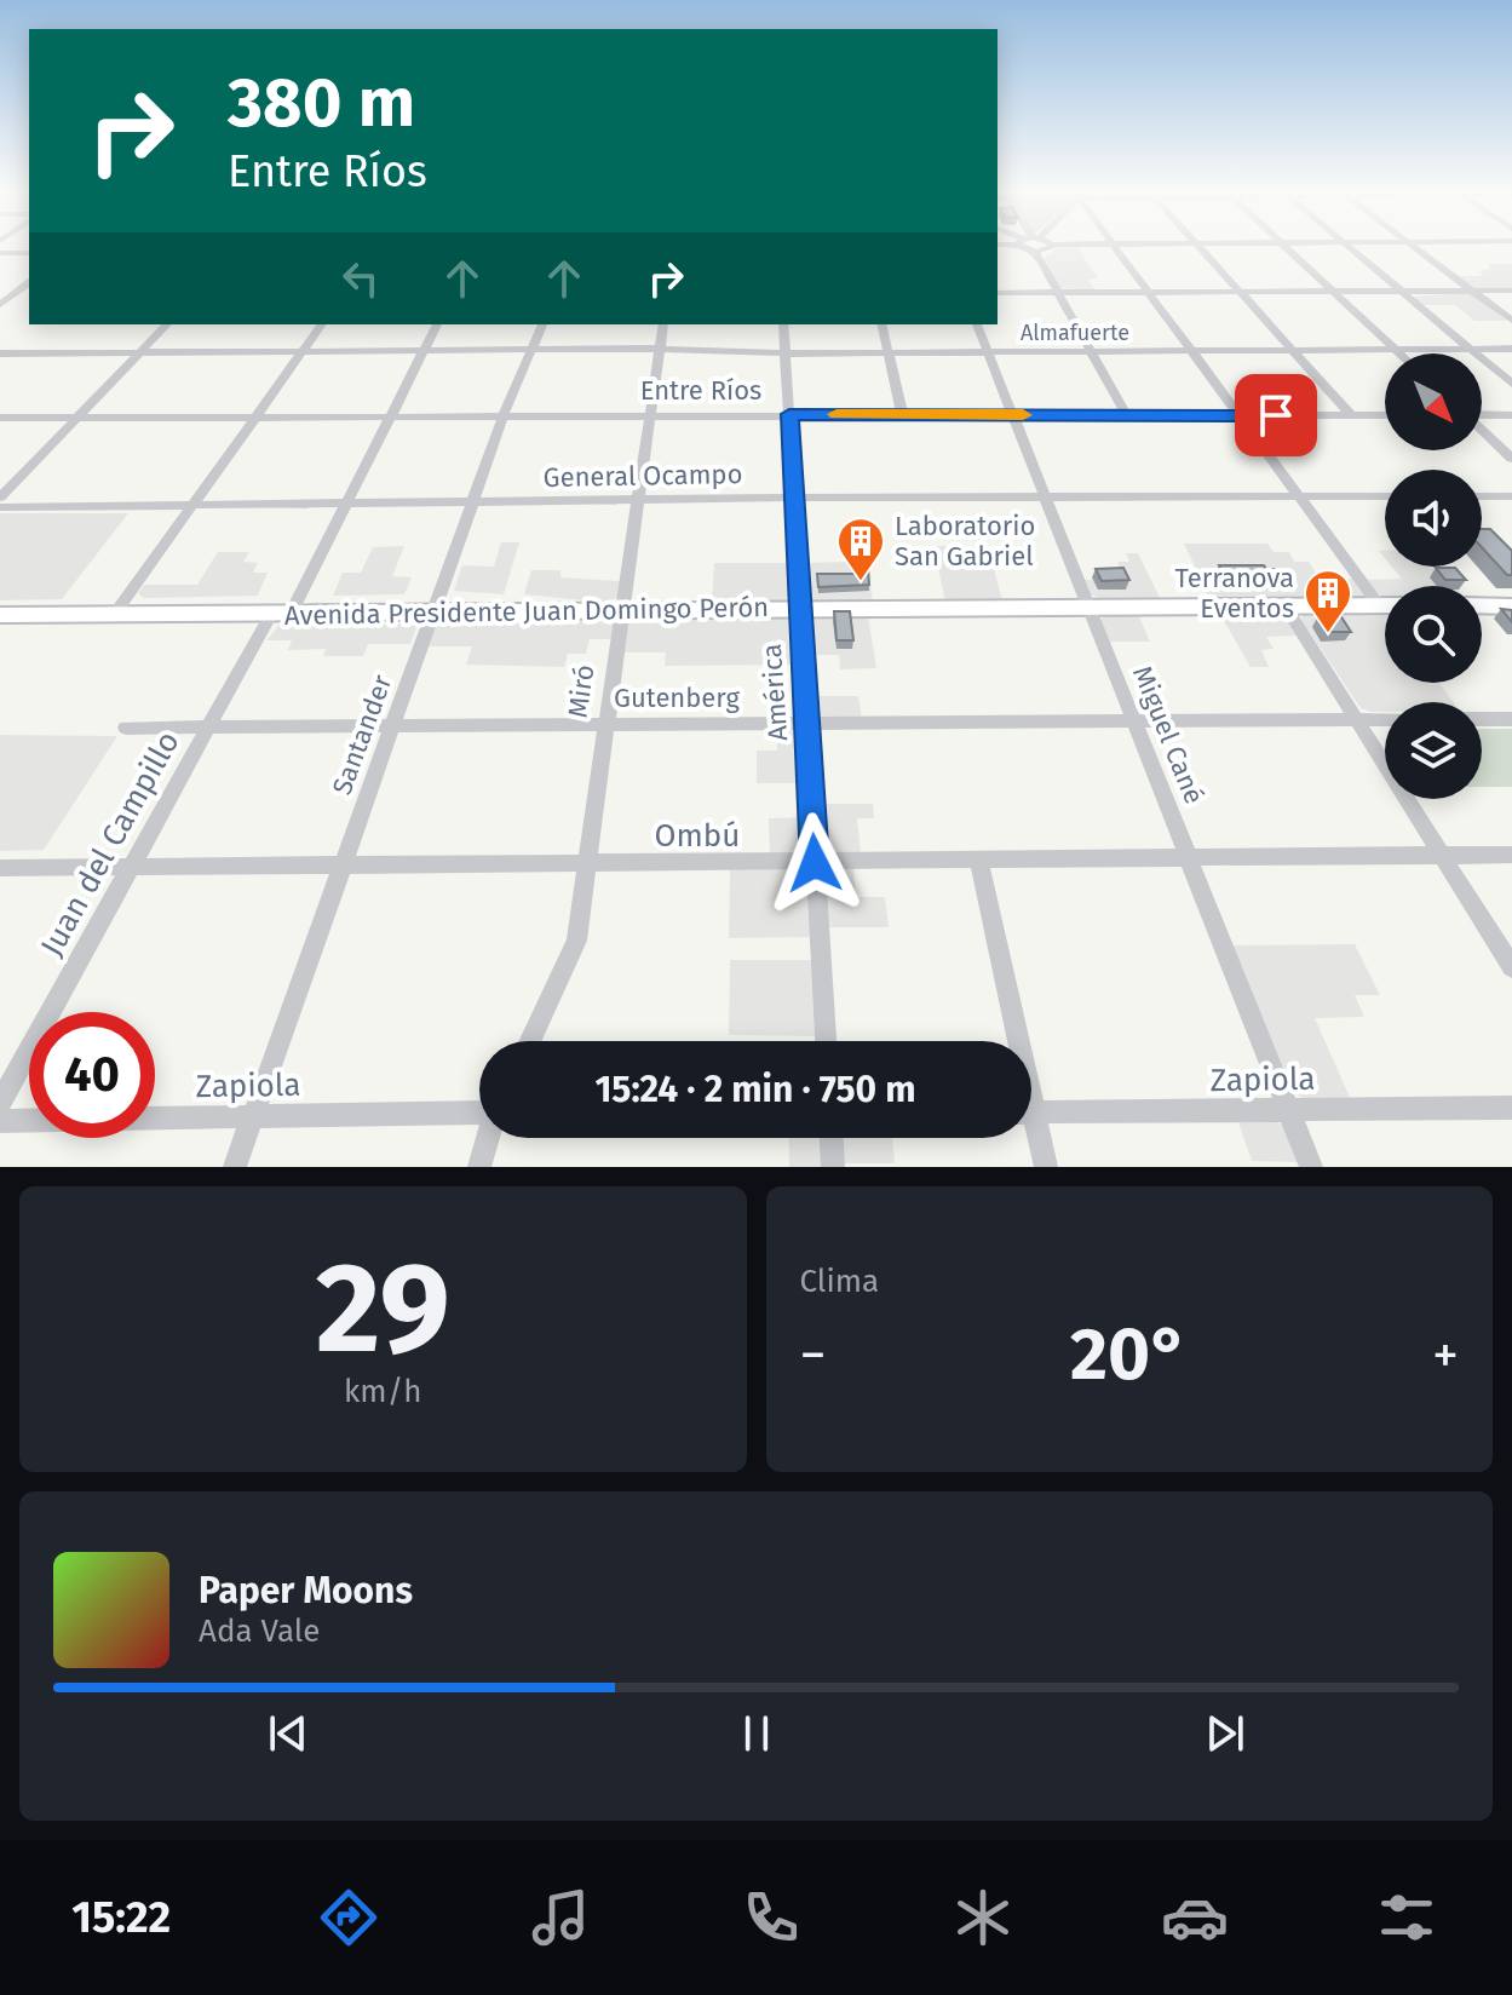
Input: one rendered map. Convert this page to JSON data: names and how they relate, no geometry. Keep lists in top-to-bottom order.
{
  "streets": {
    "main road": ["Avenida Presidente Juan Domingo Perón"],
    "street": [
      "Almafuerte",
      "Entre Ríos",
      "General Ocampo",
      "Miró",
      "América",
      "Gutenberg",
      "Santander",
      "Miguel Cané",
      "Ombú",
      "Juan del Campillo",
      "Zapiola"
    ]
  },
  "crossings": [
    ["Almafuerte", "Miró"],
    ["Almafuerte", "América"],
    ["Almafuerte", "Santander"],
    ["Almafuerte", "Miguel Cané"],
    ["Almafuerte", "Juan del Campillo"],
    ["Entre Ríos", "Miró"],
    ["Entre Ríos", "América"],
    ["Entre Ríos", "Santander"],
    ["Entre Ríos", "Miguel Cané"],
    ["Entre Ríos", "Juan del Campillo"],
    ["General Ocampo", "Miró"],
    ["General Ocampo", "América"],
    ["General Ocampo", "Santander"],
    ["General Ocampo", "Miguel Cané"],
    ["General Ocampo", "Juan del Campillo"],
    ["Avenida Presidente Juan Domingo Perón", "Miró"],
    ["Avenida Presidente Juan Domingo Perón", "América"],
    ["Avenida Presidente Juan Domingo Perón", "Santander"],
    ["Avenida Presidente Juan Domingo Perón", "Miguel Cané"],
    ["Avenida Presidente Juan Domingo Perón", "Juan del Campillo"],
    ["Miró", "Gutenberg"],
    ["Miró", "Ombú"],
    ["América", "Gutenberg"],
    ["América", "Ombú"],
    ["Gutenberg", "Santander"],
    ["Gutenberg", "Miguel Cané"],
    ["Gutenberg", "Juan del Campillo"],
    ["Santander", "Ombú"],
    ["Santander", "Zapiola"],
    ["Miguel Cané", "Ombú"],
    ["Miguel Cané", "Zapiola"],
    ["Ombú", "Juan del Campillo"]
  ],
  "places": {
    "building": ["Laboratorio San Gabriel", "Terranova Eventos"]
  },
  "north": "bottom right",
  "page": {
    "turn": ["380 m", "Entre Ríos"],
    "limit": "40",
    "trip": "15:24 · 2 min · 750 m",
    "tile": [
      ["29", "km/h"],
      "Clima"
    ],
    "heat": ["−", "20°", "+"],
    "song": ["Paper Moons", "Ada Vale"],
    "tabs": "15:22"
  }
}
